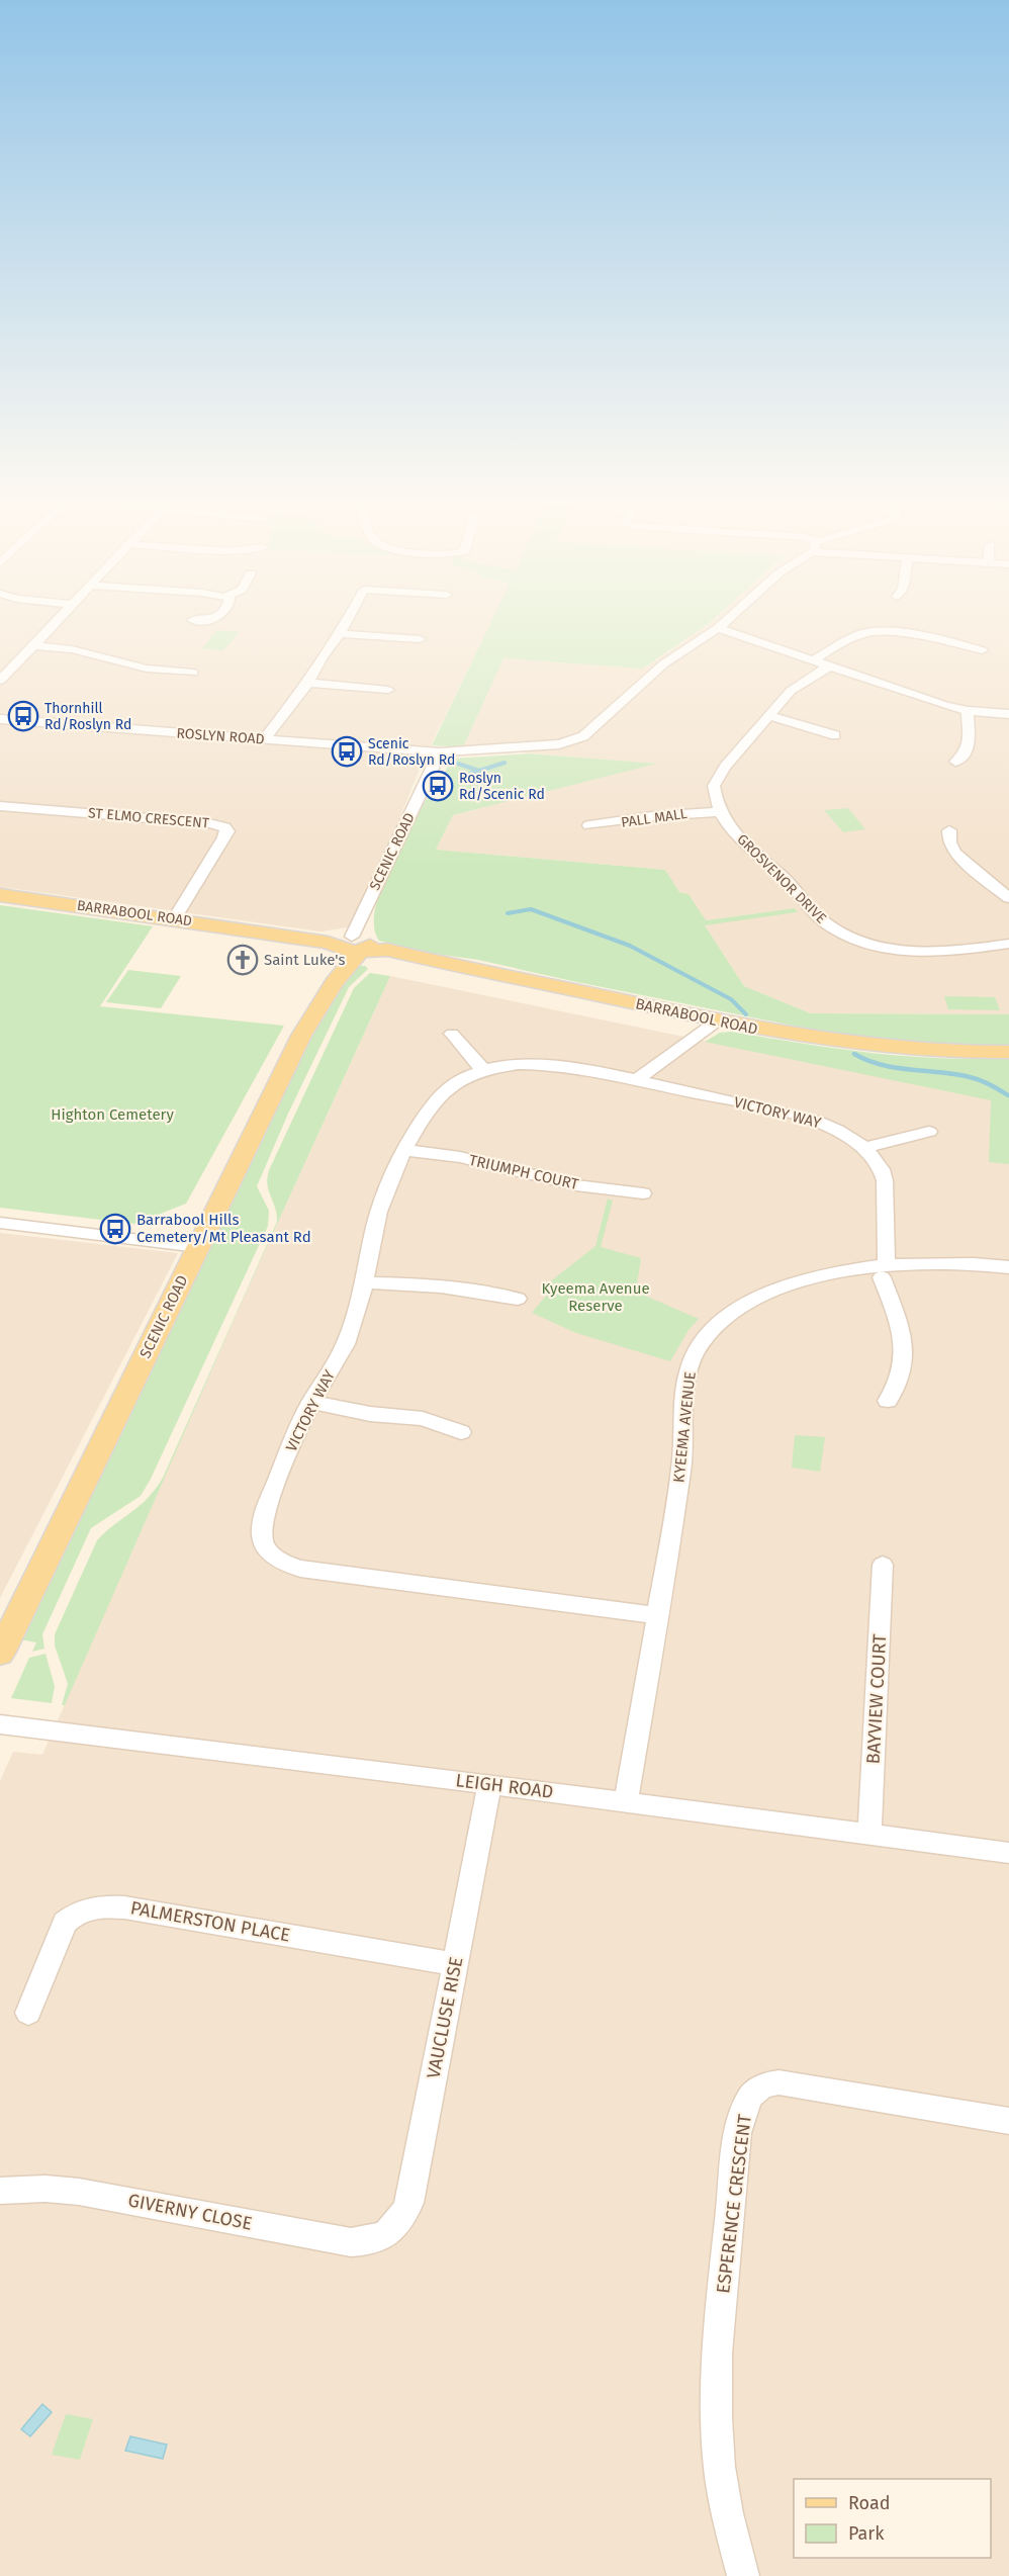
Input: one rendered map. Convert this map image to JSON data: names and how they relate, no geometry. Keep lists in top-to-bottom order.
{
  "streets": {
    "main road": ["SCENIC ROAD", "BARRABOOL ROAD"],
    "street": [
      "ROSLYN ROAD",
      "ST ELMO CRESCENT",
      "PALL MALL",
      "GROSVENOR DRIVE",
      "VICTORY WAY",
      "TRIUMPH COURT",
      "KYEEMA AVENUE",
      "BAYVIEW COURT",
      "LEIGH ROAD",
      "PALMERSTON PLACE",
      "VAUCLUSE RISE",
      "ESPERENCE CRESCENT",
      "GIVERNY CLOSE"
    ]
  },
  "crossings": [
    ["ROSLYN ROAD", "SCENIC ROAD"],
    ["ST ELMO CRESCENT", "BARRABOOL ROAD"],
    ["PALL MALL", "GROSVENOR DRIVE"],
    ["SCENIC ROAD", "BARRABOOL ROAD"],
    ["VICTORY WAY", "TRIUMPH COURT"],
    ["VICTORY WAY", "KYEEMA AVENUE"],
    ["KYEEMA AVENUE", "LEIGH ROAD"],
    ["BAYVIEW COURT", "LEIGH ROAD"],
    ["LEIGH ROAD", "VAUCLUSE RISE"],
    ["PALMERSTON PLACE", "VAUCLUSE RISE"],
    ["VAUCLUSE RISE", "GIVERNY CLOSE"]
  ],
  "parks": ["Highton Cemetery", "Kyeema Avenue Reserve"],
  "places": {
    "bus stop": [
      "Thornhill Rd/Roslyn Rd",
      "Scenic Rd/Roslyn Rd",
      "Roslyn Rd/Scenic Rd",
      "Barrabool Hills Cemetery/Mt Pleasant Rd"
    ],
    "church": ["Saint Luke's"]
  },
  "legend": ["Road", "Park"]
}
